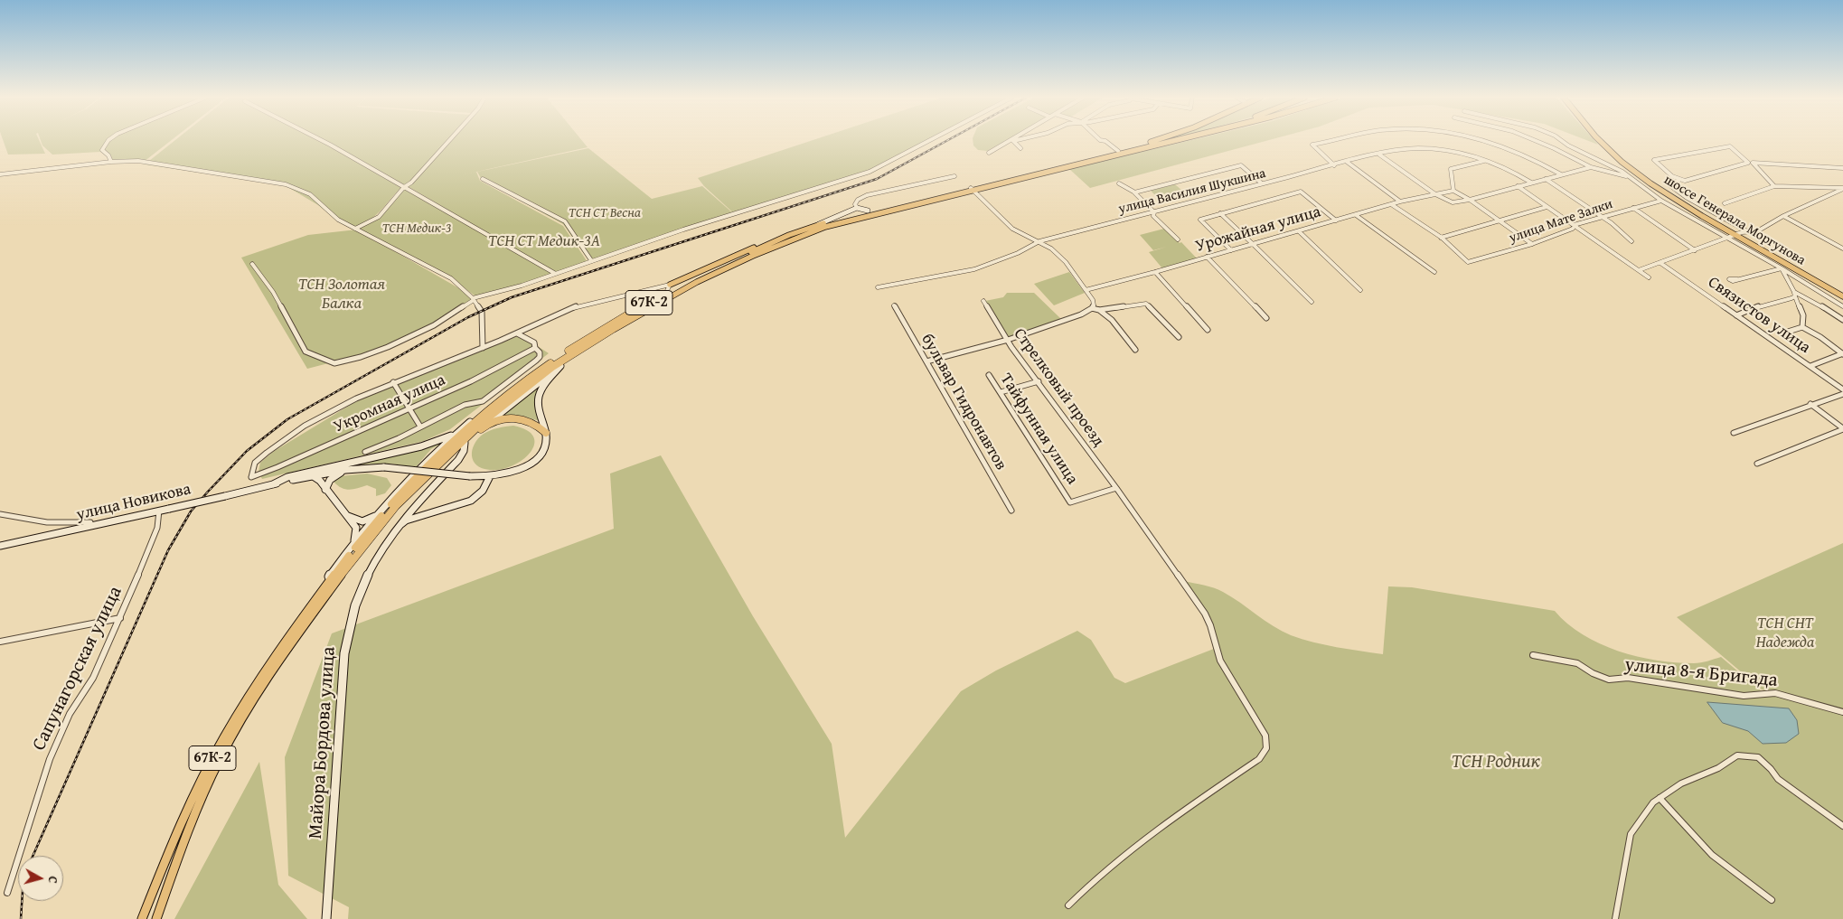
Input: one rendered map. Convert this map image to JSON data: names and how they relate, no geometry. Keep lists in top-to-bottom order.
{
  "streets": {
    "main road": [
      "шоссе Генерала Моргунова",
      "67К-2",
      "улица Новикова",
      "Майора Бордова улица"
    ],
    "street": [
      "улица Василия Шукшина",
      "улица Мате Залки",
      "Урожайная улица",
      "Связистов улица",
      "Стрелковый проезд",
      "бульвар Гидронавтов",
      "Укромная улица",
      "Тайфунная улица",
      "Сапунагорская улица",
      "улица 8-я Бригада"
    ]
  },
  "crossings": [
    ["Стрелковый проезд", "Тайфунная улица"],
    ["улица Новикова", "Сапунагорская улица"]
  ],
  "parks": [
    "ТСН СТ Весна",
    "ТСН Медик-3",
    "ТСН СТ Медик-3А",
    "ТСН Золотая Балка",
    "ТСН СНТ Надежда",
    "ТСН Родник"
  ],
  "north": "right"
}
